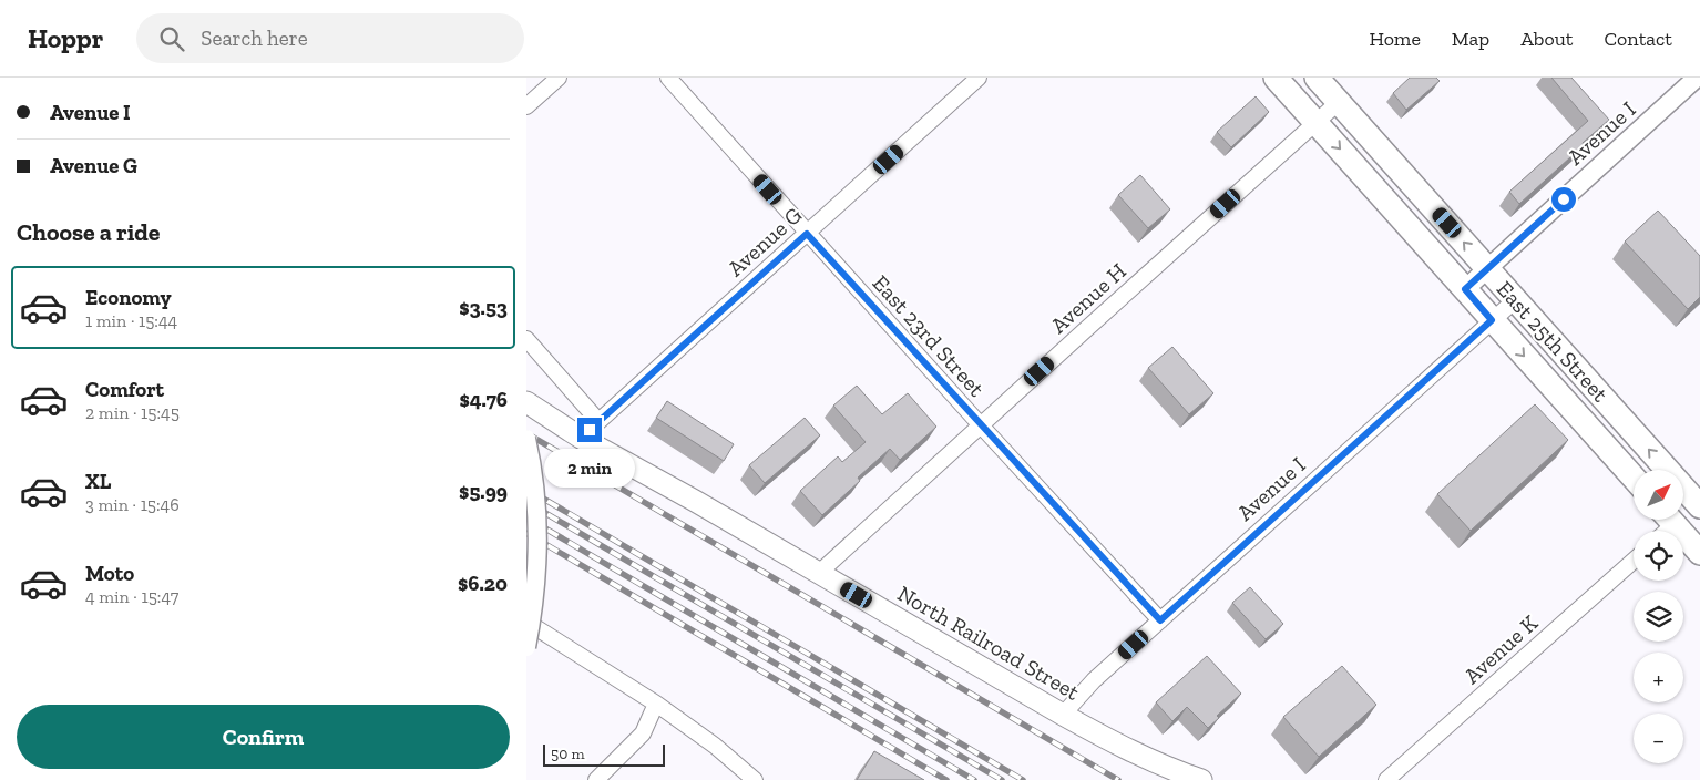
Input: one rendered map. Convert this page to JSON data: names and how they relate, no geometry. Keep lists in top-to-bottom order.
{
  "streets": {
    "main road": ["East 25th Street", "North Railroad Street"],
    "street": [
      "Avenue I",
      "Avenue G",
      "Avenue H",
      "East 23rd Street",
      "Avenue K"
    ]
  },
  "crossings": [
    ["Avenue I", "East 23rd Street"],
    ["Avenue I", "East 25th Street"],
    ["Avenue I", "North Railroad Street"],
    ["Avenue G", "East 23rd Street"],
    ["Avenue G", "North Railroad Street"],
    ["Avenue H", "East 23rd Street"],
    ["Avenue H", "East 25th Street"],
    ["Avenue H", "North Railroad Street"]
  ],
  "scale_bar": "50 m",
  "north": "top right",
  "page": {
    "header": "Hoppr",
    "search": "Search here",
    "nav": [
      "Home",
      "Map",
      "About",
      "Contact"
    ],
    "banner": ["Avenue I", "Avenue G"],
    "heading": "Choose a ride",
    "list": [
      {
        "name": "Economy",
        "note": "1 min · 15:44",
        "value": "$3.53"
      },
      {
        "name": "Comfort",
        "note": "2 min · 15:45",
        "value": "$4.76"
      },
      {
        "name": "XL",
        "note": "3 min · 15:46",
        "value": "$5.99"
      },
      {
        "name": "Moto",
        "note": "4 min · 15:47",
        "value": "$6.20"
      }
    ],
    "bubble": "2 min",
    "map_buttons": ["+", "−"],
    "buttons": "Confirm",
    "scale": "50 m"
  }
}
